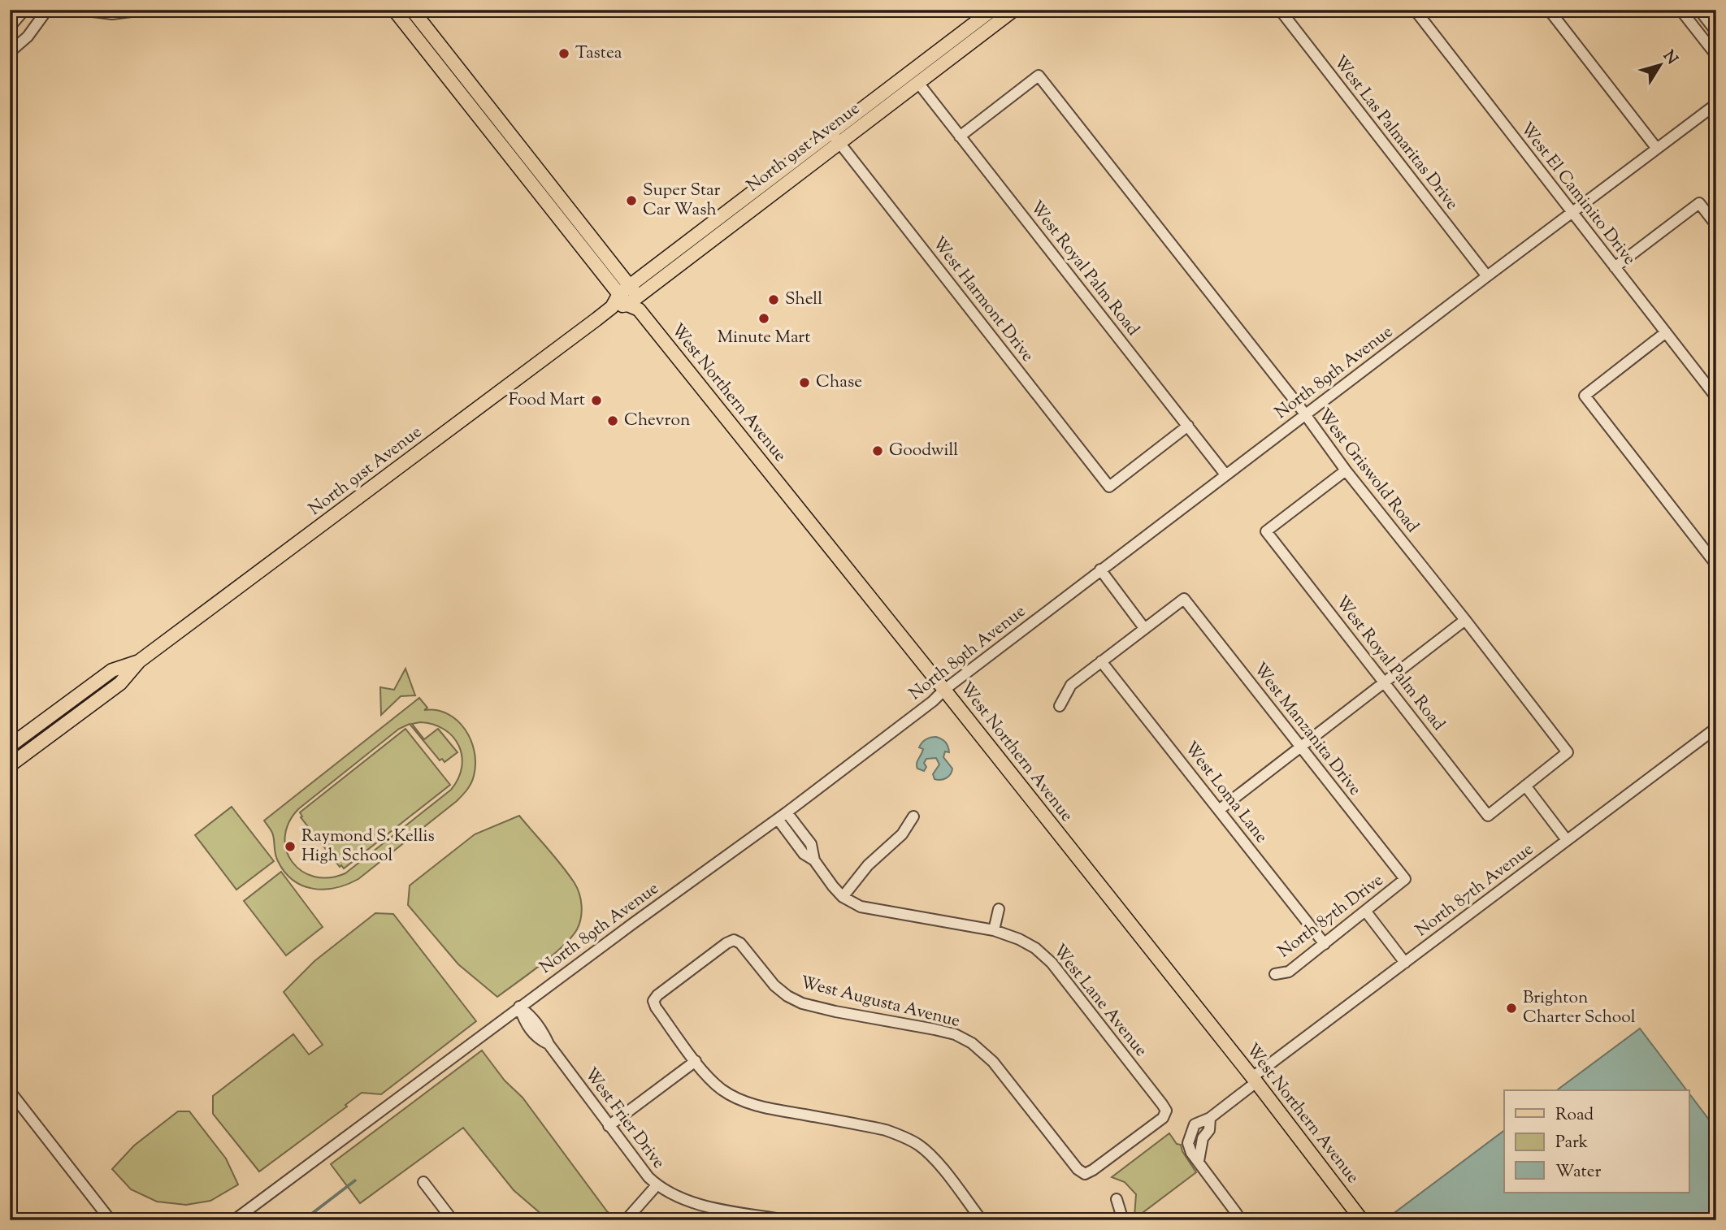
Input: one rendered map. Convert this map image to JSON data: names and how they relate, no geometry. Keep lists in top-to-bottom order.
{
  "streets": {
    "main road": ["North 91st Avenue", "West Northern Avenue"],
    "street": [
      "West Las Palmaritas Drive",
      "West El Caminito Drive",
      "West Royal Palm Road",
      "West Harmont Drive",
      "North 89th Avenue",
      "West Griswold Road",
      "West Manzanita Drive",
      "West Loma Lane",
      "North 87th Avenue",
      "North 87th Drive",
      "West Lane Avenue",
      "West Augusta Avenue",
      "West Frier Drive"
    ]
  },
  "crossings": [
    ["West Las Palmaritas Drive", "North 89th Avenue"],
    ["North 91st Avenue", "West Royal Palm Road"],
    ["North 91st Avenue", "West Harmont Drive"],
    ["North 91st Avenue", "West Northern Avenue"],
    ["West El Caminito Drive", "North 89th Avenue"],
    ["West Royal Palm Road", "West Harmont Drive"],
    ["West Royal Palm Road", "North 89th Avenue"],
    ["West Royal Palm Road", "West Griswold Road"],
    ["North 89th Avenue", "West Northern Avenue"],
    ["North 89th Avenue", "West Griswold Road"],
    ["North 89th Avenue", "West Lane Avenue"],
    ["North 89th Avenue", "West Frier Drive"],
    ["West Northern Avenue", "North 87th Avenue"],
    ["West Manzanita Drive", "North 87th Drive"],
    ["West Loma Lane", "North 87th Drive"],
    ["West Lane Avenue", "West Augusta Avenue"]
  ],
  "places": [
    "Tastea",
    "Super Star Car Wash",
    "Shell",
    "Minute Mart",
    "Chase",
    "Food Mart",
    "Chevron",
    "Goodwill",
    "Raymond S. Kellis High School",
    "Brighton Charter School"
  ],
  "legend": ["Road", "Park", "Water"],
  "north": "top right"
}
